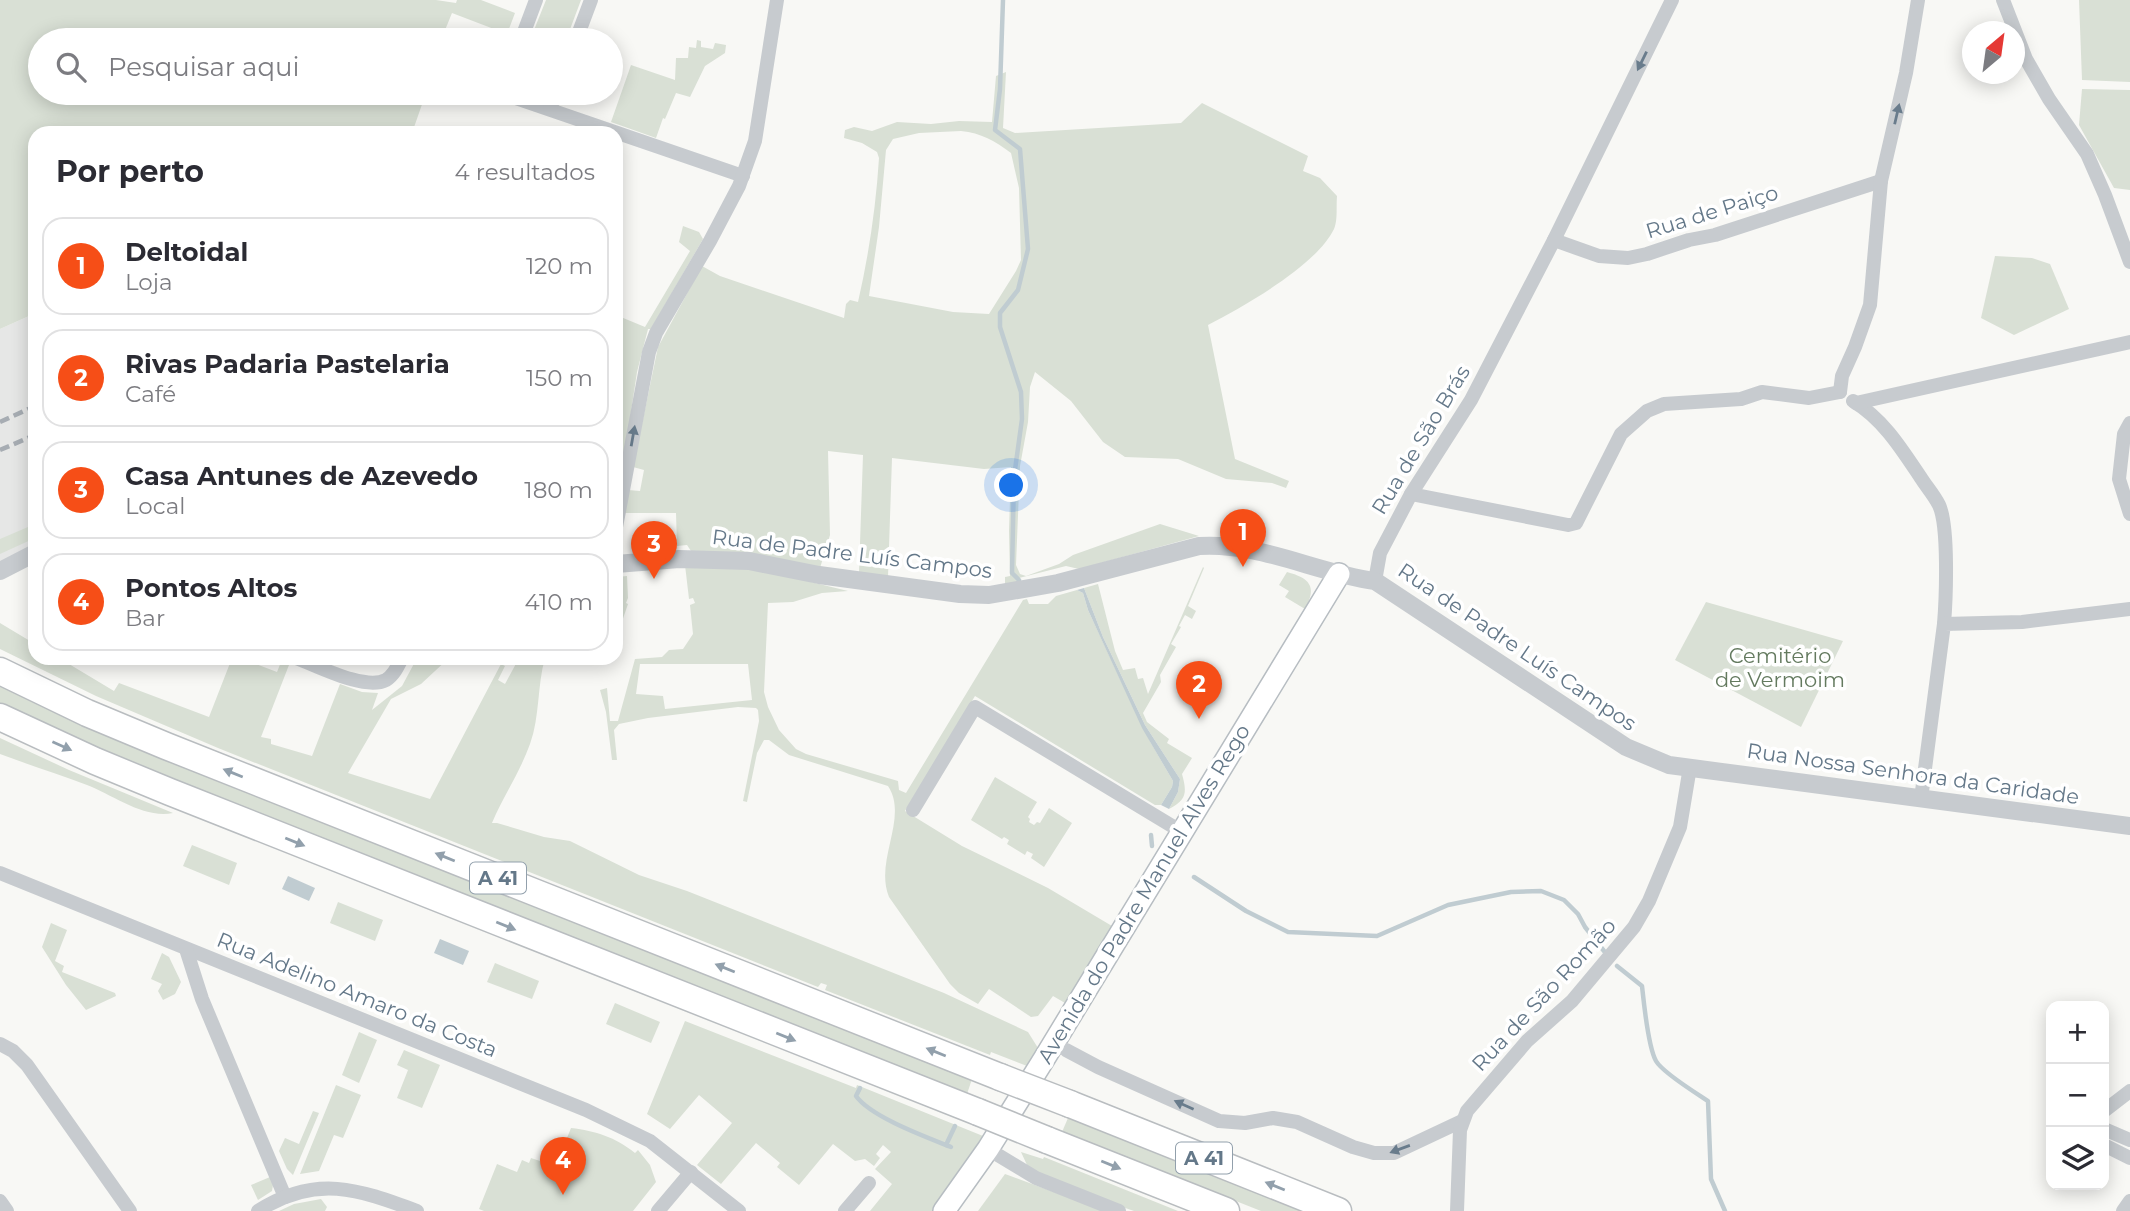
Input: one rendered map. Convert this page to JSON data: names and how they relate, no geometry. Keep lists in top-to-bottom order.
{
  "streets": {
    "highway": ["A 41"],
    "main road": ["Avenida do Padre Manuel Alves Rego"],
    "street": [
      "Rua de Paiço",
      "Rua de São Brás",
      "Rua de Padre Luís Campos",
      "Rua Nossa Senhora da Caridade",
      "Rua Adelino Amaro da Costa",
      "Rua de São Romão"
    ]
  },
  "crossings": [
    ["Rua de Paiço", "Rua de São Brás"],
    ["Rua de São Brás", "Rua de Padre Luís Campos"],
    ["Rua de Padre Luís Campos", "Rua Nossa Senhora da Caridade"],
    ["Rua de Padre Luís Campos", "Avenida do Padre Manuel Alves Rego"],
    ["Rua de Padre Luís Campos", "Rua de São Romão"],
    ["Rua Nossa Senhora da Caridade", "Rua de São Romão"]
  ],
  "one_way": ["Rua de São Brás"],
  "parks": ["Cemitério de Vermoim"],
  "north": "top right",
  "page": {
    "search": "Pesquisar aqui",
    "heading": ["Por perto", "4 resultados"],
    "list": [
      {
        "mark": "1",
        "name": "Deltoidal",
        "note": "Loja",
        "value": "120 m"
      },
      {
        "mark": "2",
        "name": "Rivas Padaria Pastelaria",
        "note": "Café",
        "value": "150 m"
      },
      {
        "mark": "3",
        "name": "Casa Antunes de Azevedo",
        "note": "Local",
        "value": "180 m"
      },
      {
        "mark": "4",
        "name": "Pontos Altos",
        "note": "Bar",
        "value": "410 m"
      }
    ],
    "pins": [
      "1",
      "3",
      "2",
      "4"
    ],
    "map_buttons": ["+", "−"]
  }
}
